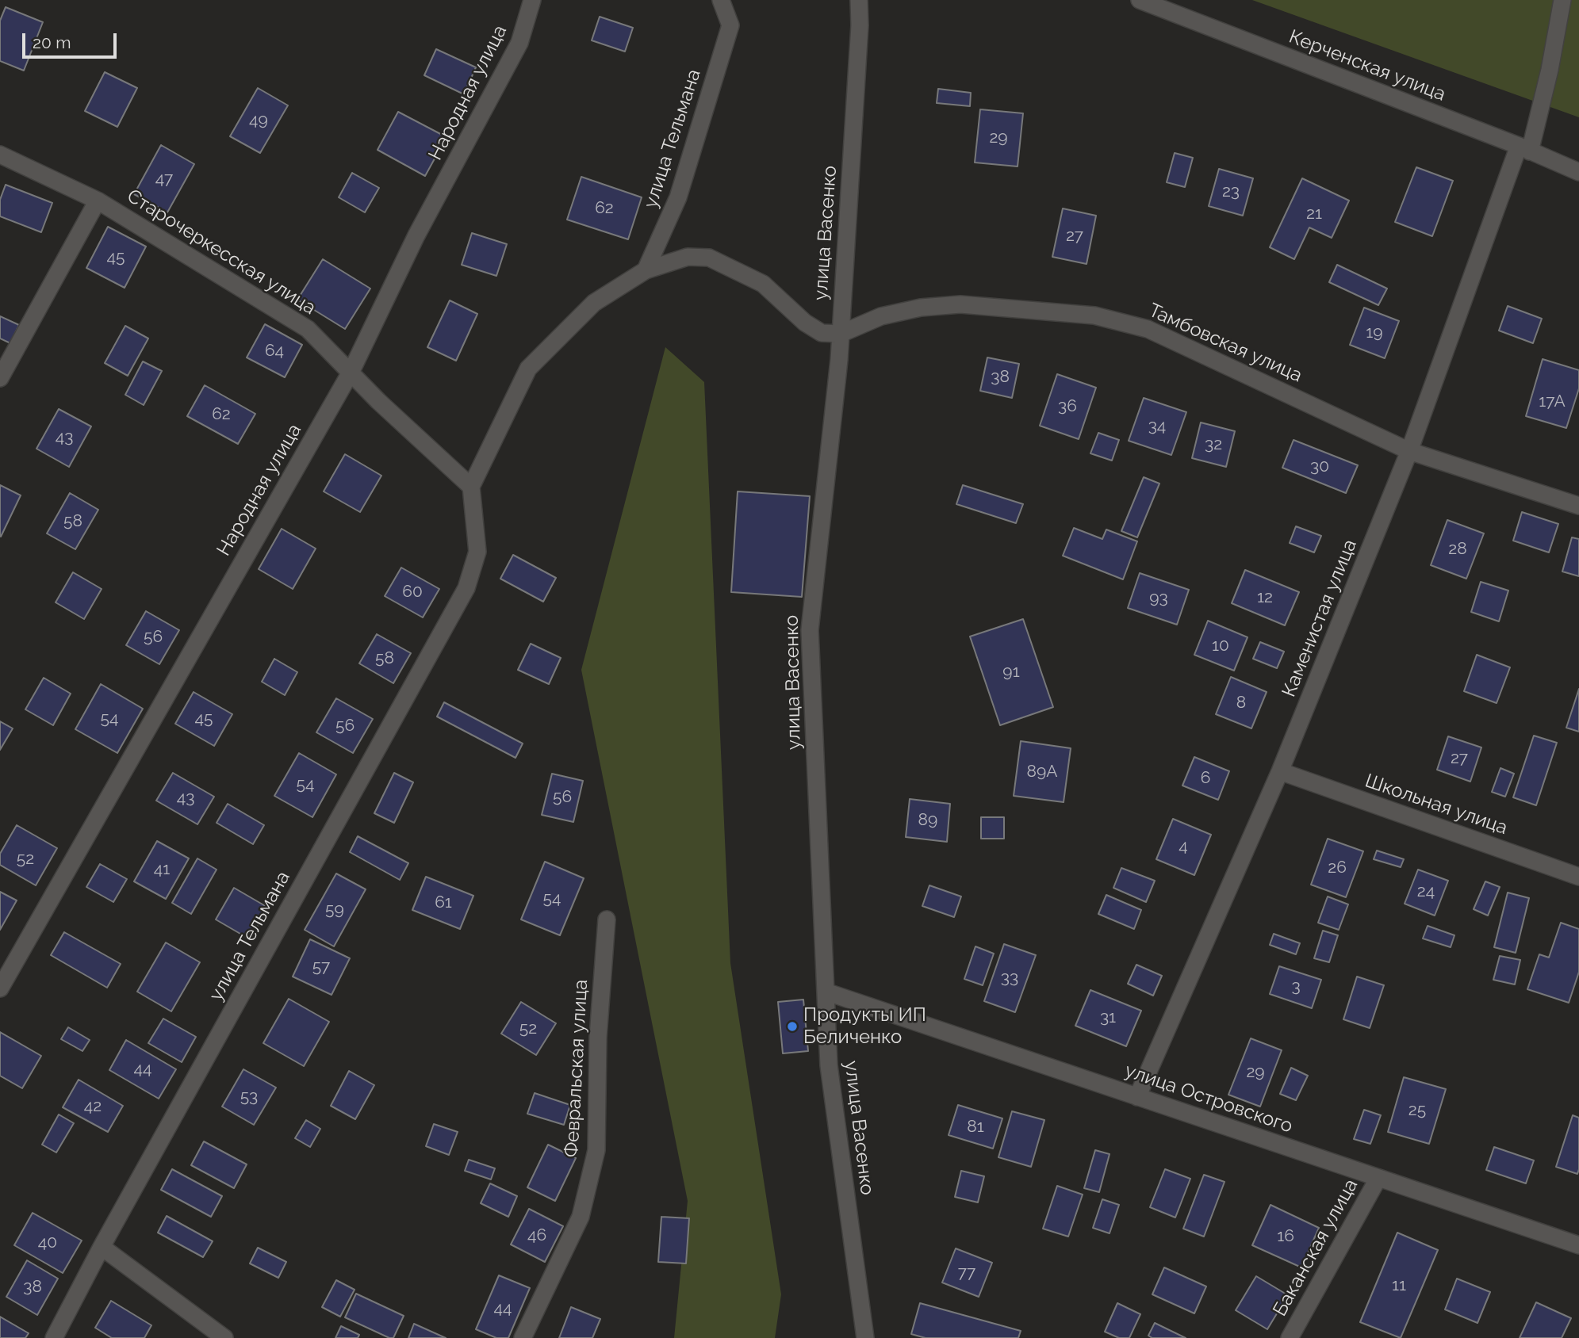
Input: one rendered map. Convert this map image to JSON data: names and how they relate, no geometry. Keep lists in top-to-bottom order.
{
  "streets": {
    "street": [
      "Керченская улица",
      "Народная улица",
      "улица Тельмана",
      "улица Васенко",
      "Старочеркесская улица",
      "Тамбовская улица",
      "Каменистая улица",
      "Школьная улица",
      "Февральская улица",
      "улица Островского",
      "Баканская улица"
    ]
  },
  "crossings": [
    ["Керченская улица", "Каменистая улица"],
    ["Народная улица", "Старочеркесская улица"],
    ["улица Тельмана", "Старочеркесская улица"],
    ["улица Васенко", "Тамбовская улица"],
    ["улица Васенко", "улица Островского"],
    ["Тамбовская улица", "Каменистая улица"],
    ["Каменистая улица", "Школьная улица"],
    ["Каменистая улица", "улица Островского"],
    ["улица Островского", "Баканская улица"]
  ],
  "places": ["Продукты ИП Беличенко"],
  "house_numbers": [
    "49",
    "29",
    "47",
    "23",
    "62",
    "21",
    "27",
    "45",
    "19",
    "64",
    "38",
    "17А",
    "36",
    "62",
    "34",
    "43",
    "32",
    "30",
    "58",
    "28",
    "60",
    "12",
    "93",
    "56",
    "10",
    "58",
    "91",
    "8",
    "54",
    "45",
    "56",
    "27",
    "89А",
    "6",
    "54",
    "56",
    "43",
    "89",
    "4",
    "52",
    "26",
    "41",
    "24",
    "54",
    "61",
    "59",
    "57",
    "33",
    "3",
    "31",
    "52",
    "44",
    "29",
    "53",
    "42",
    "25",
    "81",
    "46",
    "16",
    "40",
    "77",
    "11",
    "38",
    "44"
  ],
  "scale_bar": "20 m"
}
